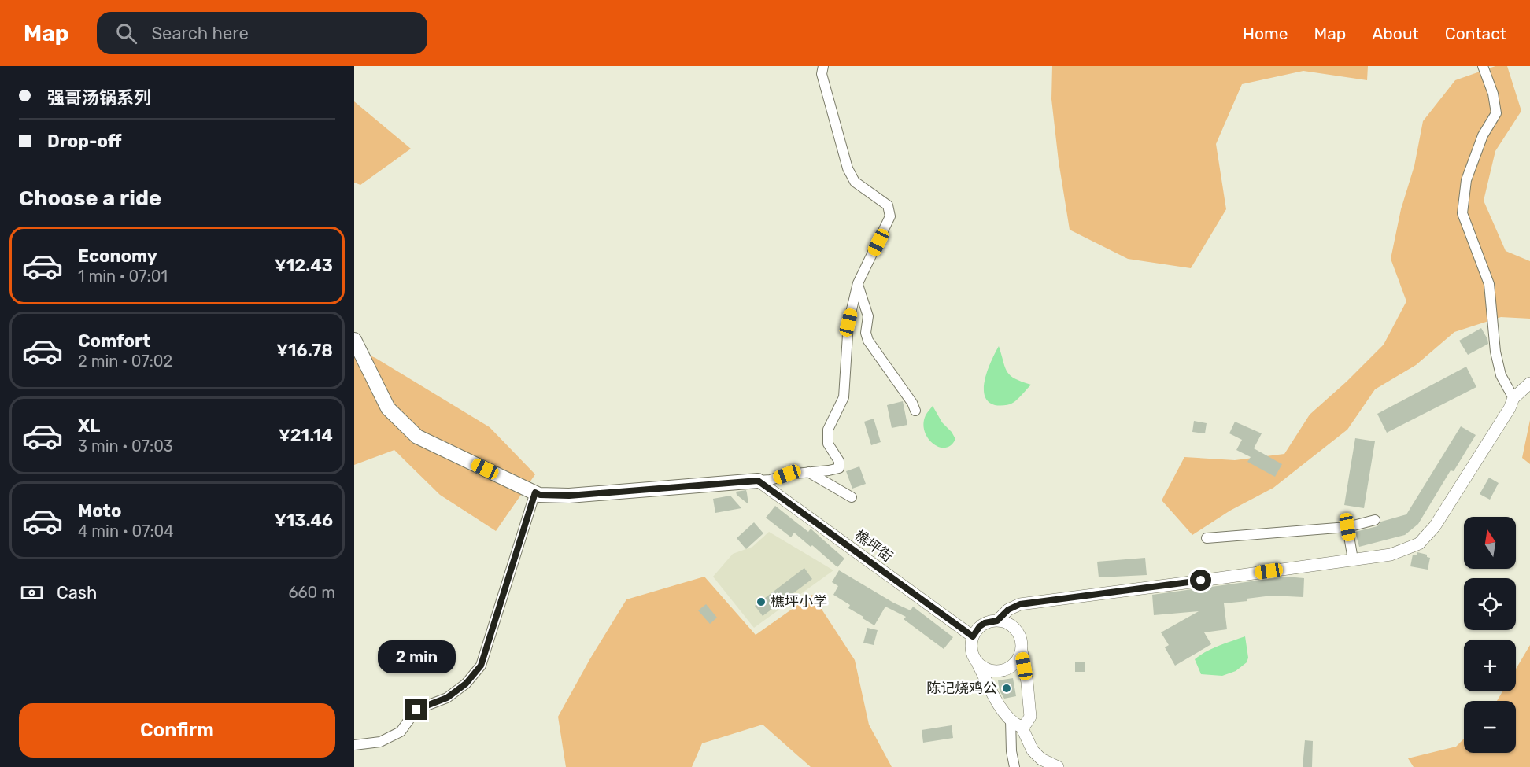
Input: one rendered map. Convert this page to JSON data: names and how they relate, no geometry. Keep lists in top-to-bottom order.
{
  "streets": {
    "street": ["樵坪街"]
  },
  "places": ["樵坪小学", "陈记烧鸡公"],
  "north": "top",
  "page": {
    "header": "Map",
    "search": "Search here",
    "nav": [
      "Home",
      "Map",
      "About",
      "Contact"
    ],
    "banner": ["强哥汤锅系列", "Drop-off"],
    "heading": "Choose a ride",
    "list": [
      {
        "name": "Economy",
        "note": "1 min · 07:01",
        "value": "¥12.43"
      },
      {
        "name": "Comfort",
        "note": "2 min · 07:02",
        "value": "¥16.78"
      },
      {
        "name": "XL",
        "note": "3 min · 07:03",
        "value": "¥21.14"
      },
      {
        "name": "Moto",
        "note": "4 min · 07:04",
        "value": "¥13.46"
      }
    ],
    "map_buttons": ["+", "−"],
    "pay": ["Cash", "660 m"],
    "bubble": "2 min",
    "buttons": "Confirm"
  }
}
